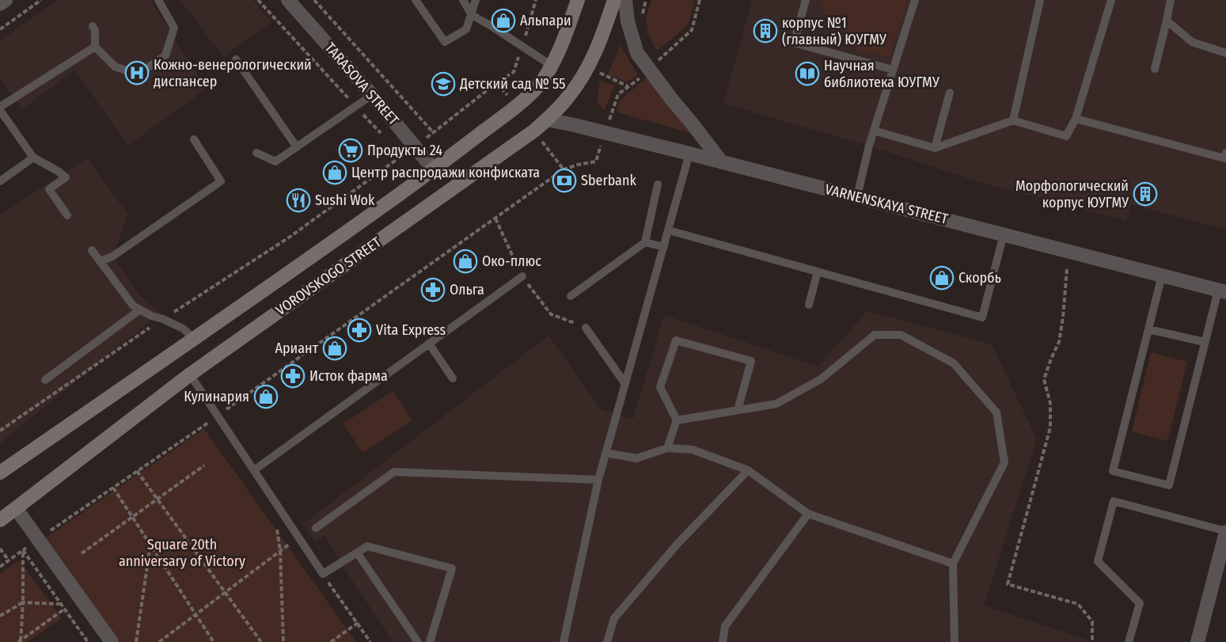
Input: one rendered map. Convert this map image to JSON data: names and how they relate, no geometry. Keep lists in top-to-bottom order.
{
  "streets": {
    "main road": ["VOROVSKOGO STREET"],
    "street": ["TARASOVA STREET", "VARNENSKAYA STREET"]
  },
  "crossings": [
    ["TARASOVA STREET", "VOROVSKOGO STREET"],
    ["VARNENSKAYA STREET", "VOROVSKOGO STREET"]
  ],
  "parks": ["Square 20th anniversary of Victory"],
  "places": {
    "shop": [
      "Альпари",
      "Центр распродажи конфиската",
      "Око-плюс",
      "Скорбь",
      "Ариант",
      "Кулинария"
    ],
    "building": ["корпус №1 (главный) ЮУГМУ", "Морфологический корпус ЮУГМУ"],
    "hospital": ["Кожно-венерологический диспансер"],
    "library": ["Научная библиотека ЮУГМУ"],
    "school or university": ["Детский сад № 55"],
    "supermarket": ["Продукты 24"],
    "bank": ["Sberbank"],
    "restaurant": ["Sushi Wok"],
    "pharmacy": ["Ольга", "Vita Express", "Исток фарма"]
  }
}
